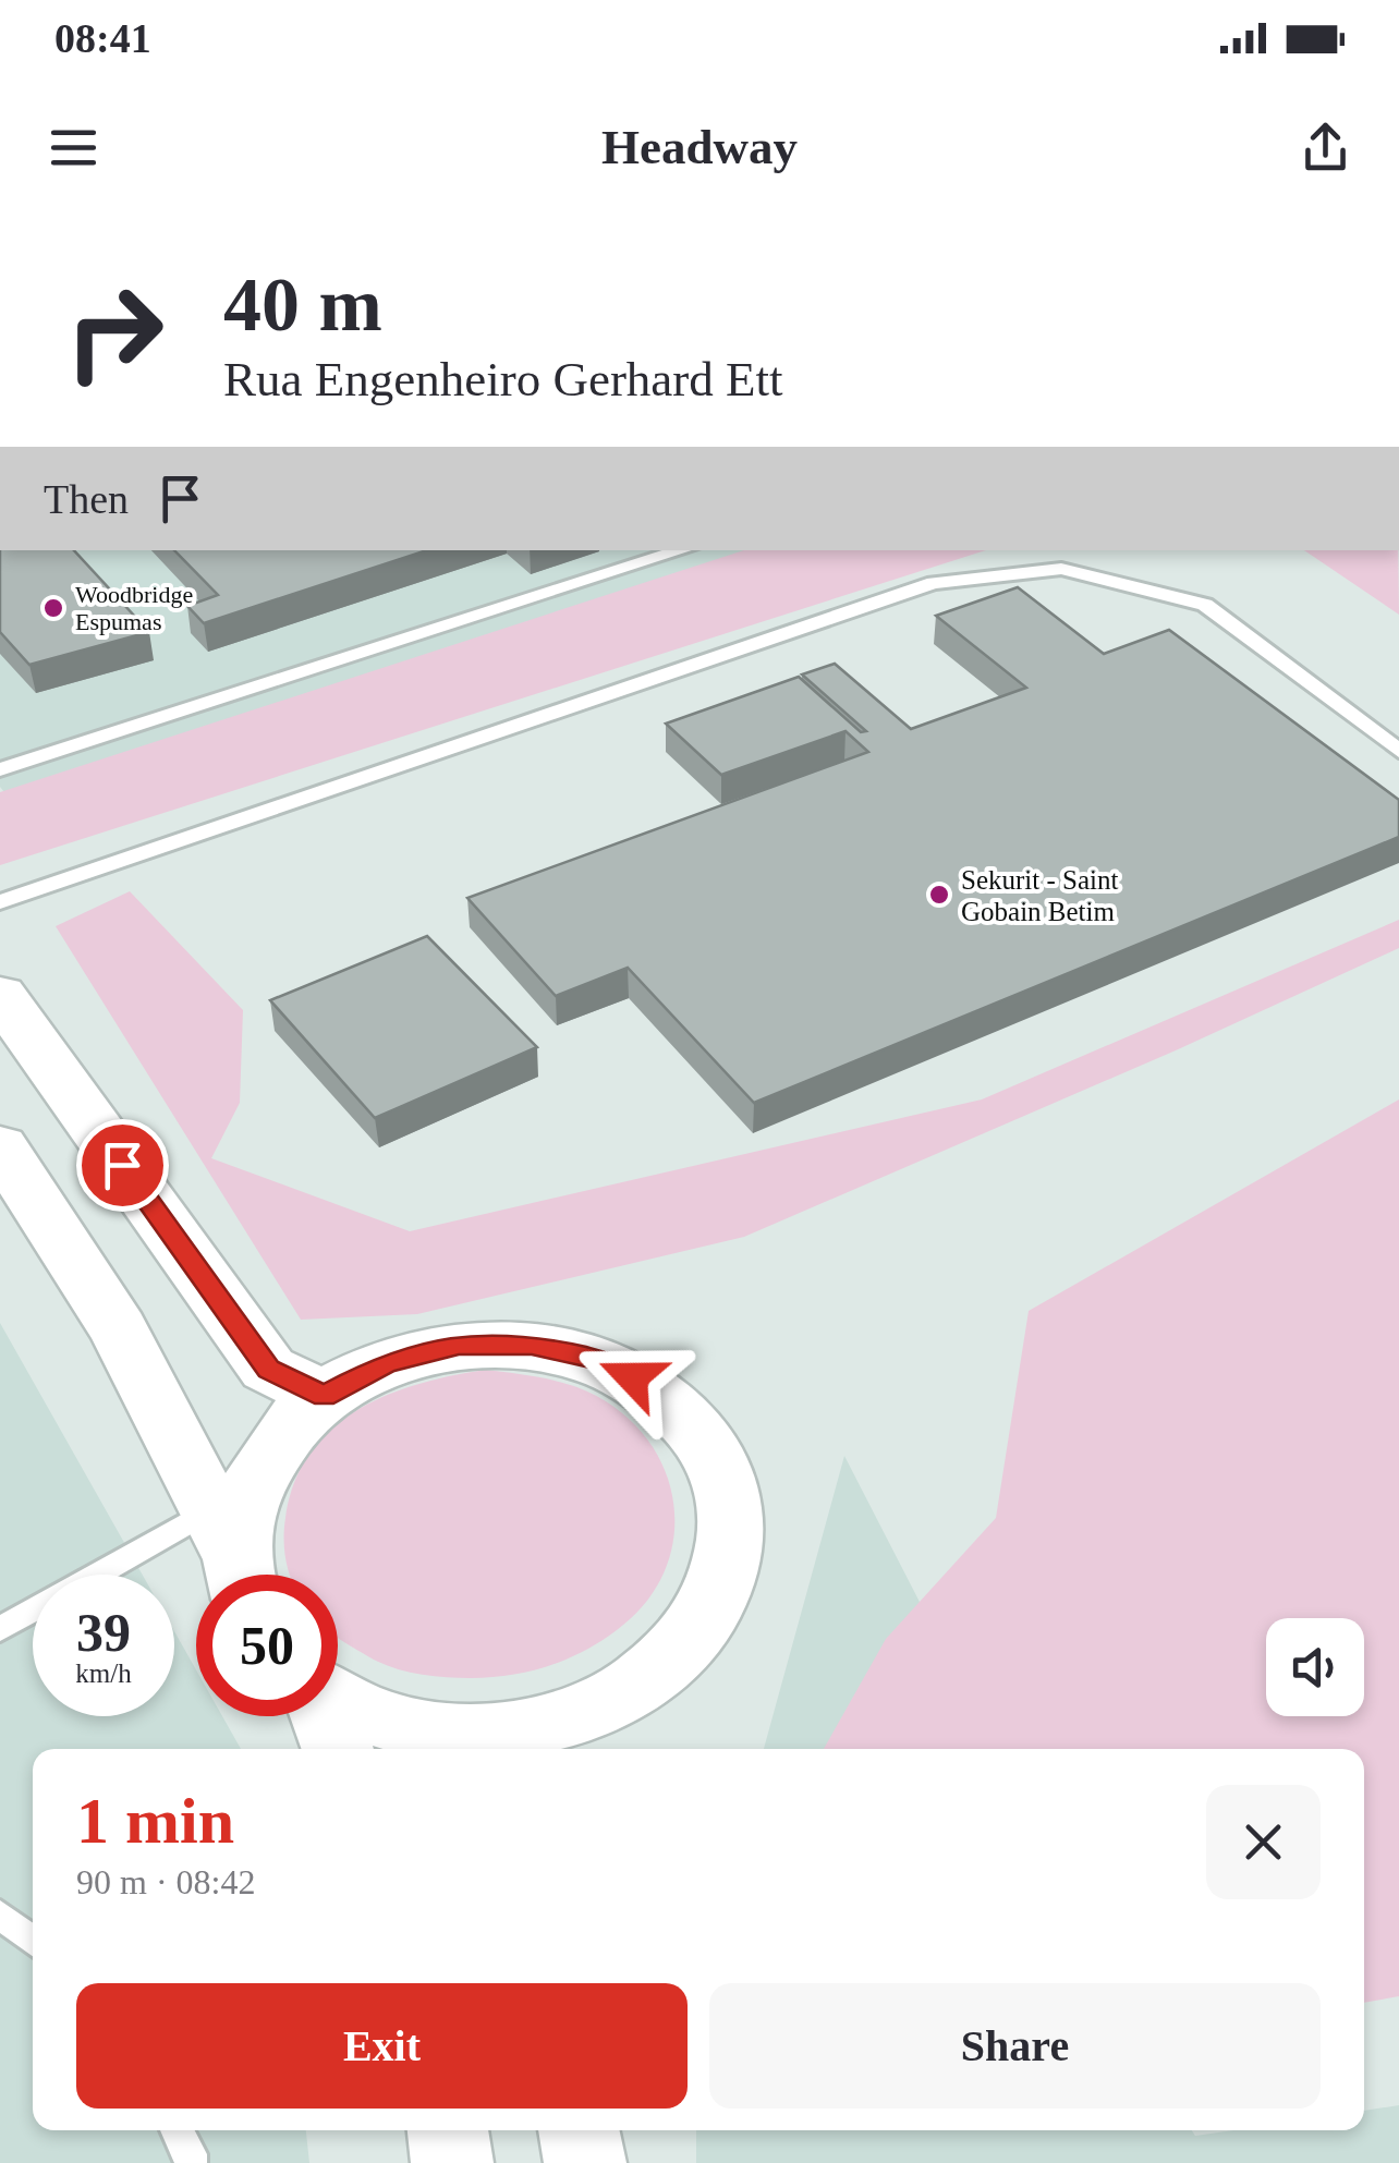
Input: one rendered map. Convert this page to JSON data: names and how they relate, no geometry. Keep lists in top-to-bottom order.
{
  "places": ["Woodbridge Espumas", "Sekurit - Saint Gobain Betim"],
  "page": {
    "status": "08:41",
    "header": "Headway",
    "turn": ["40 m", "Rua Engenheiro Gerhard Ett"],
    "then": "Then",
    "speed": "39 km/h",
    "limit": "50",
    "heading": ["1 min", "90 m · 08:42"],
    "buttons": ["Exit", "Share"]
  }
}
